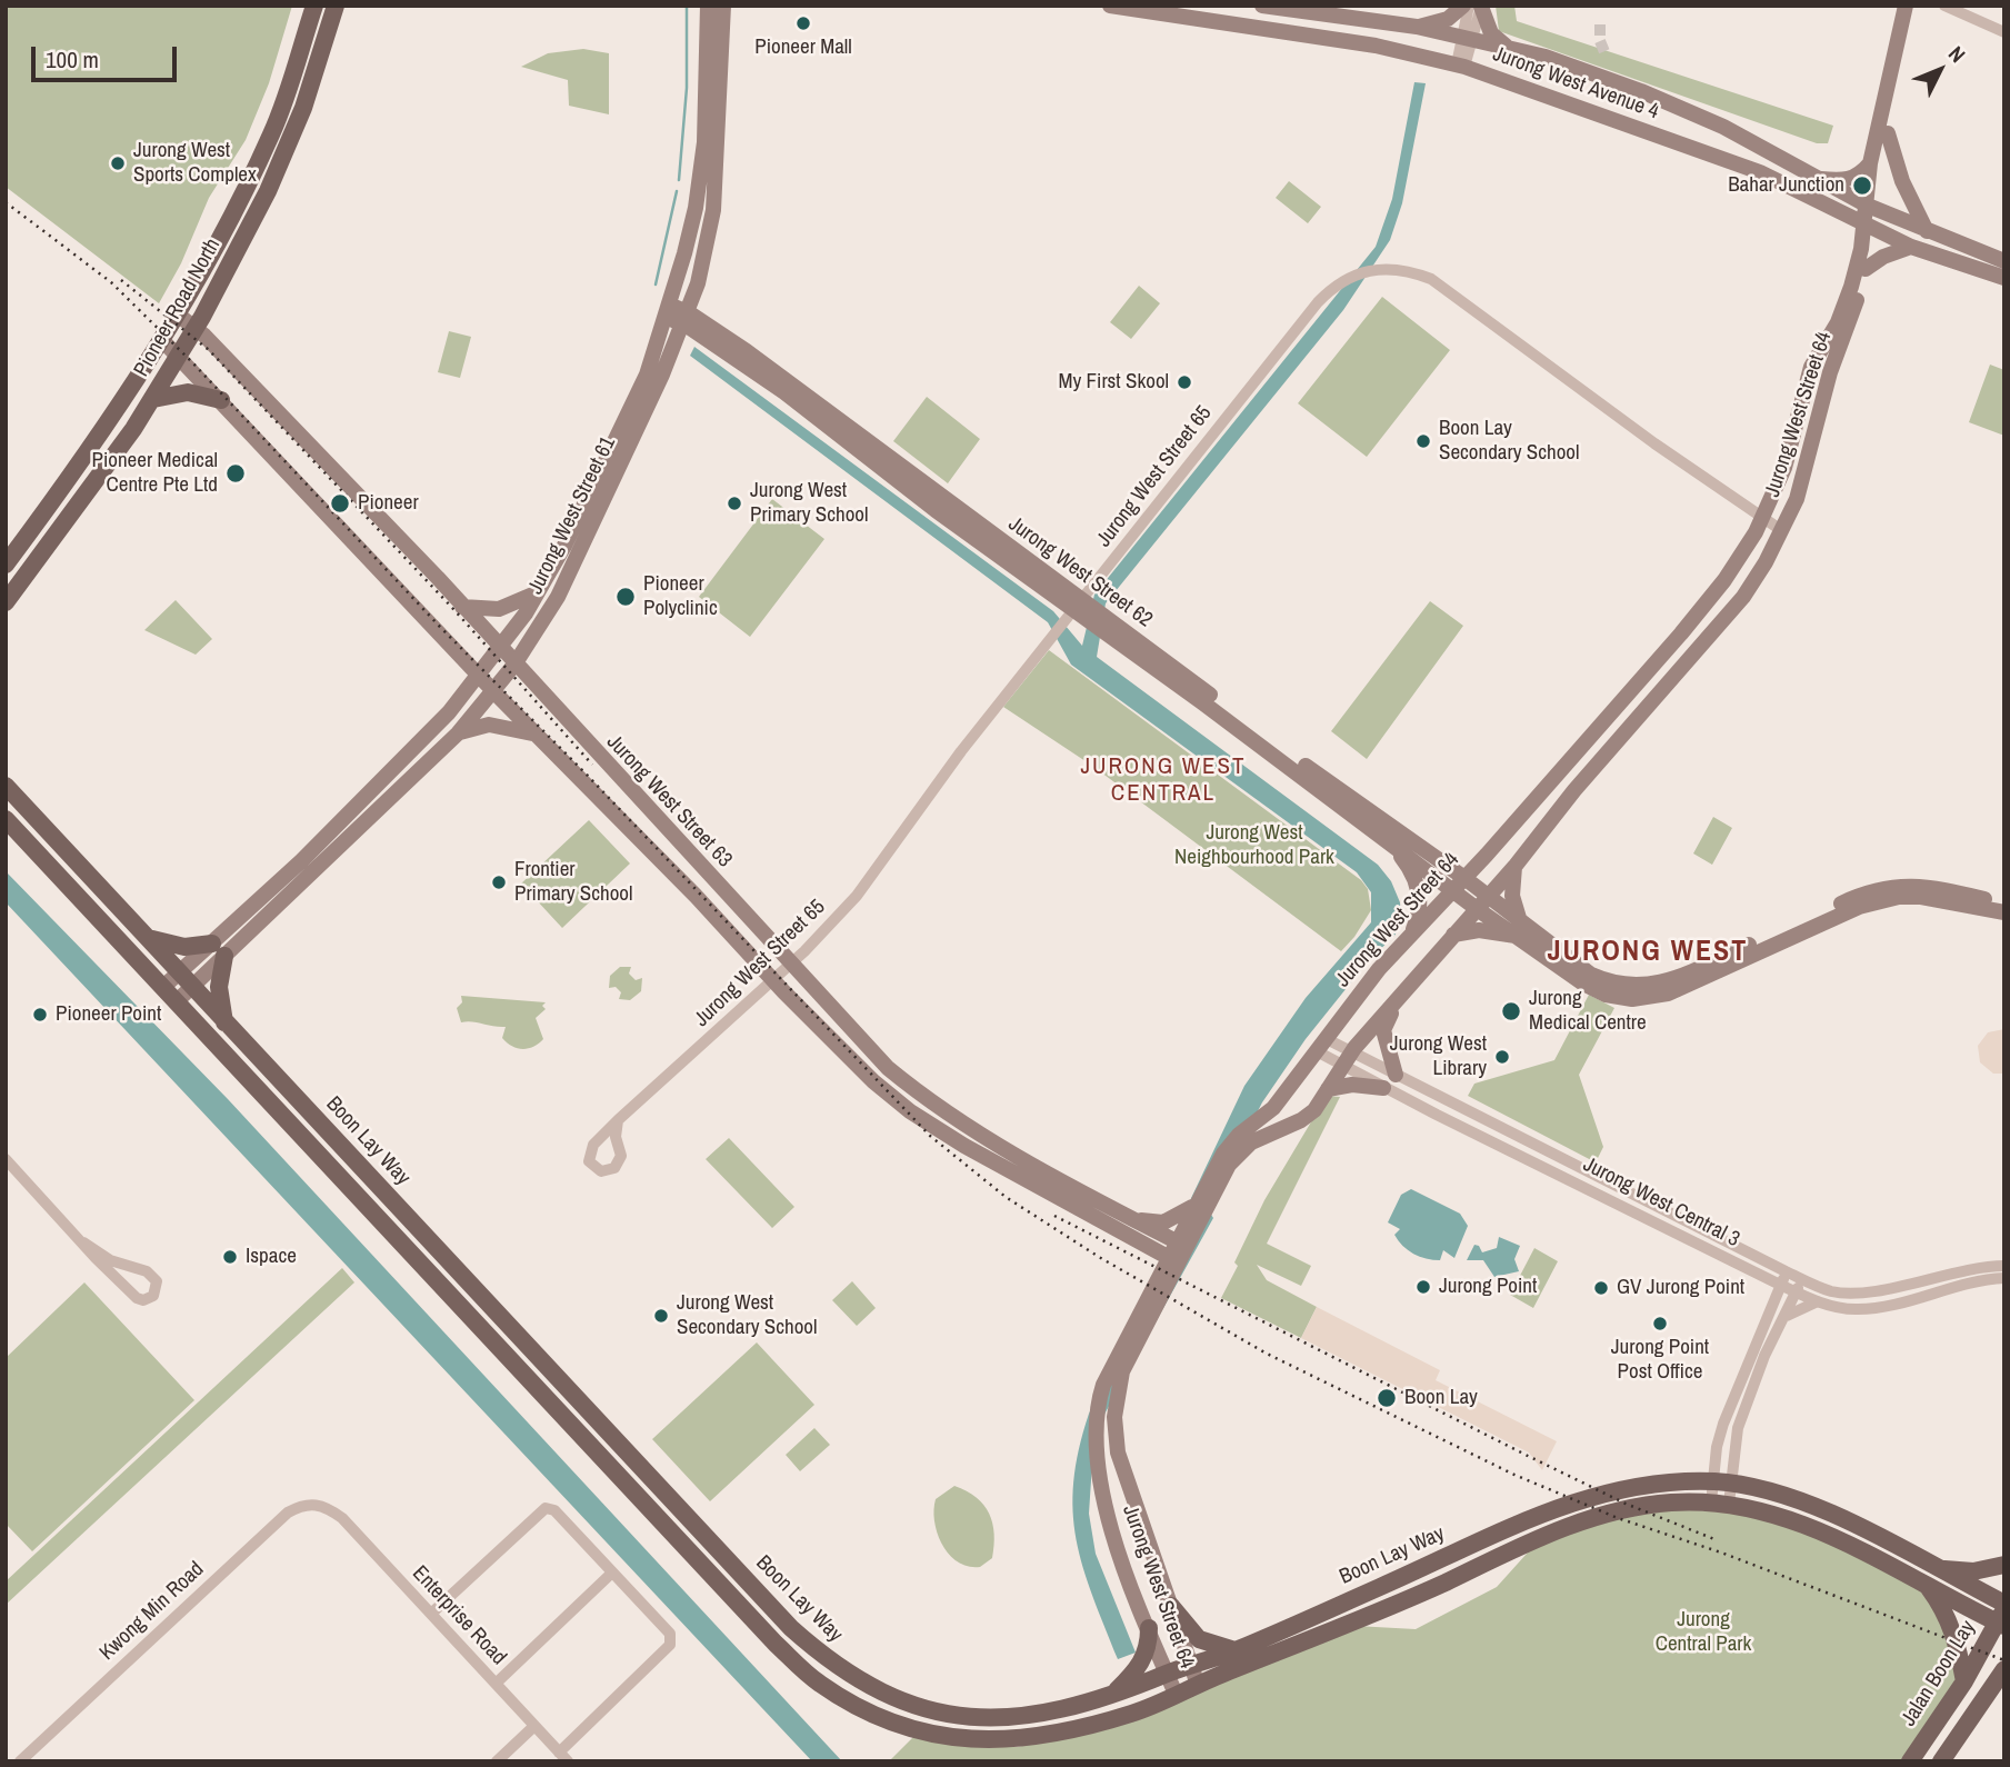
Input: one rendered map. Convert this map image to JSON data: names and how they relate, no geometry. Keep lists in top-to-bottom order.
{
  "streets": {
    "main road": ["Pioneer Road North", "Boon Lay Way", "Jalan Boon Lay"],
    "street": [
      "Jurong West Avenue 4",
      "Jurong West Street 64",
      "Jurong West Street 65",
      "Jurong West Street 61",
      "Jurong West Street 62",
      "Jurong West Street 63",
      "Jurong West Central 3",
      "Kwong Min Road",
      "Enterprise Road"
    ]
  },
  "crossings": [
    ["Jurong West Avenue 4", "Jurong West Street 64"],
    ["Pioneer Road North", "Jurong West Street 63"],
    ["Jurong West Street 64", "Jurong West Street 65"],
    ["Jurong West Street 64", "Jurong West Street 62"],
    ["Jurong West Street 64", "Jurong West Street 63"],
    ["Jurong West Street 64", "Boon Lay Way"],
    ["Jurong West Street 64", "Jurong West Central 3"],
    ["Jurong West Street 65", "Jurong West Street 62"],
    ["Jurong West Street 65", "Jurong West Street 63"],
    ["Jurong West Street 61", "Jurong West Street 62"],
    ["Jurong West Street 61", "Jurong West Street 63"],
    ["Jurong West Street 61", "Boon Lay Way"],
    ["Boon Lay Way", "Jalan Boon Lay"],
    ["Kwong Min Road", "Enterprise Road"]
  ],
  "districts": ["JURONG WEST CENTRAL", "JURONG WEST"],
  "parks": ["Jurong West Neighbourhood Park", "Jurong Central Park"],
  "places": [
    "Pioneer Mall",
    "Jurong West Sports Complex",
    "Bahar Junction",
    "My First Skool",
    "Boon Lay Secondary School",
    "Pioneer Medical Centre Pte Ltd",
    "Pioneer",
    "Jurong West Primary School",
    "Pioneer Polyclinic",
    "Frontier Primary School",
    "Jurong Medical Centre",
    "Pioneer Point",
    "Jurong West Library",
    "Ispace",
    "Jurong Point",
    "GV Jurong Point",
    "Jurong West Secondary School",
    "Jurong Point Post Office",
    "Boon Lay"
  ],
  "scale_bar": "100 m",
  "north": "top right"
}
